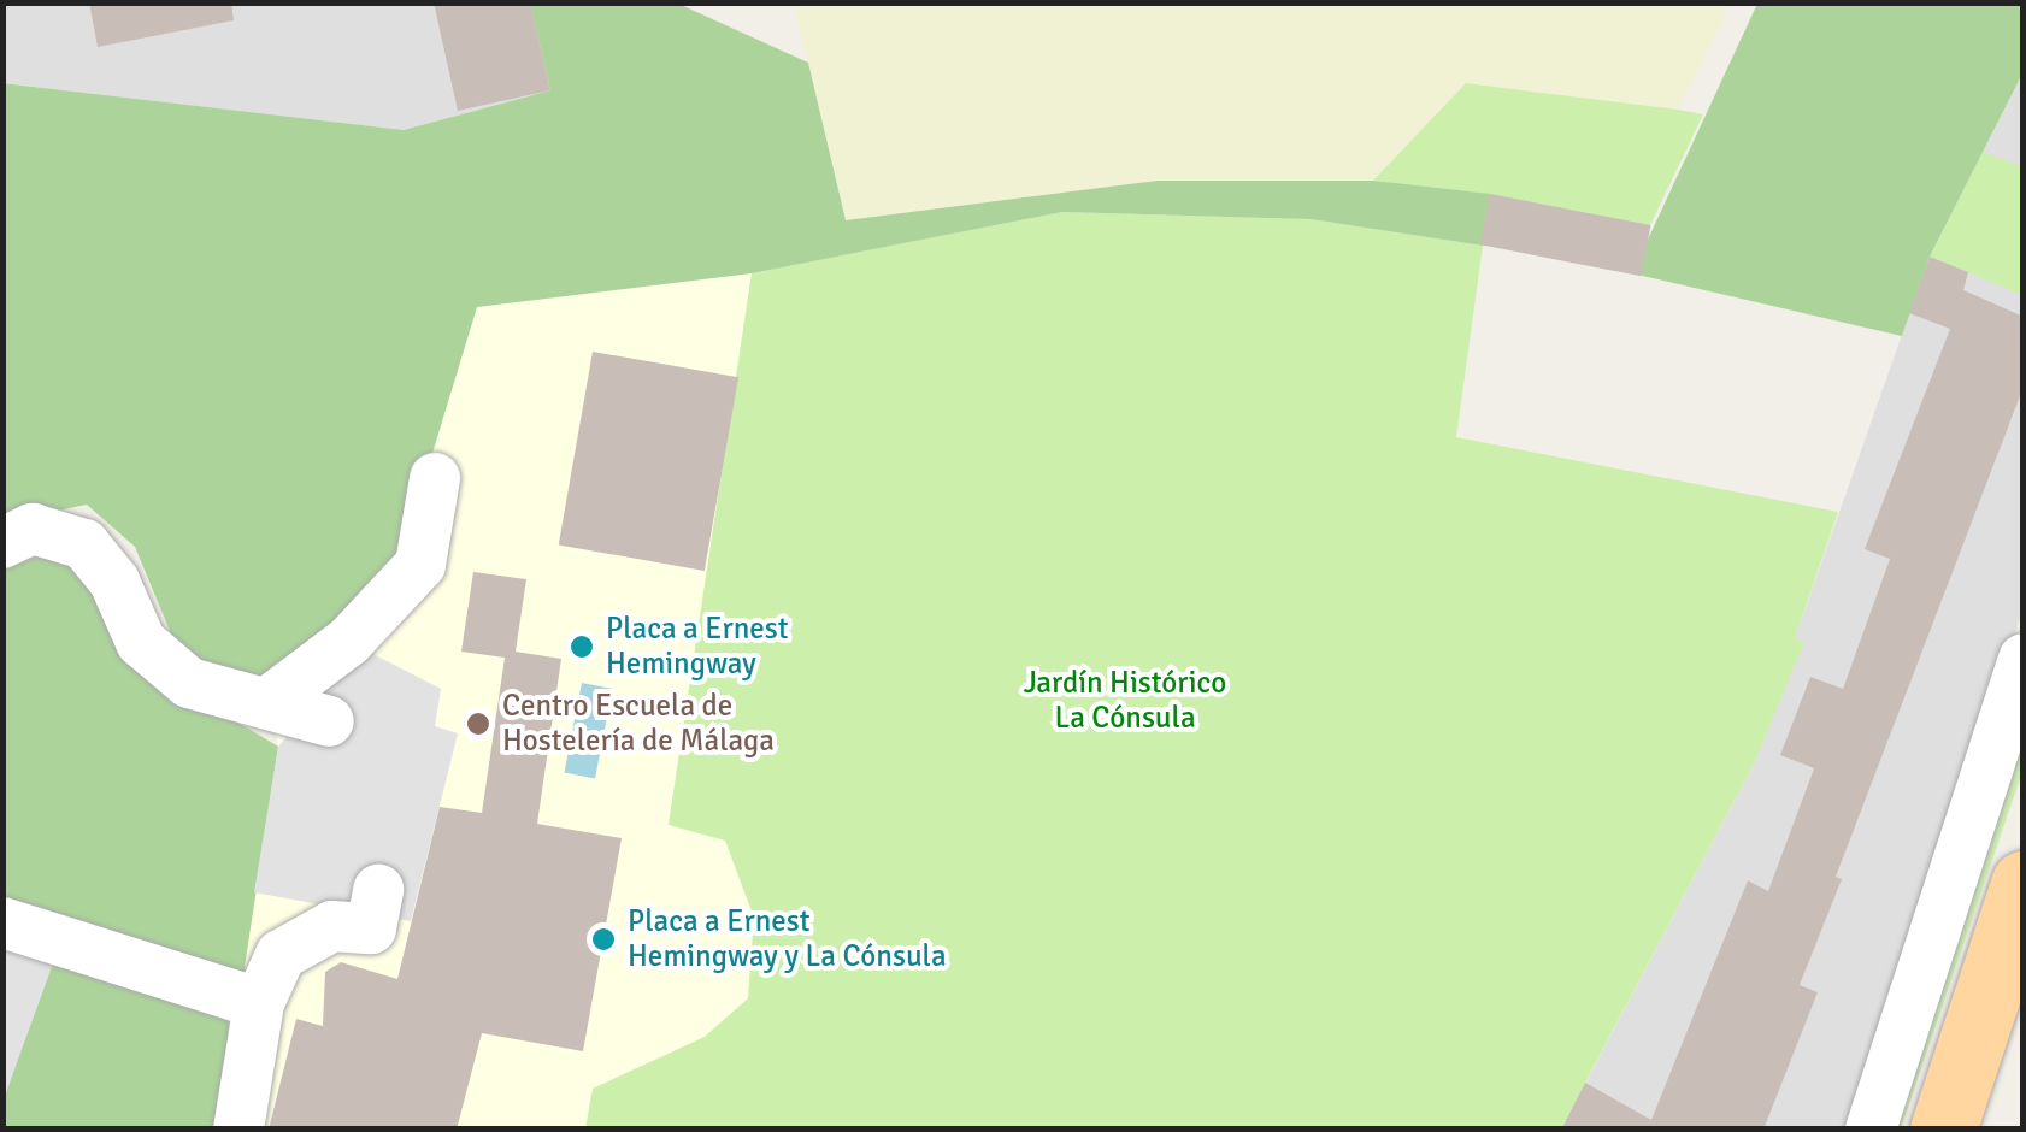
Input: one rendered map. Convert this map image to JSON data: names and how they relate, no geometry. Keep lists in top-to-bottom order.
{
  "parks": ["Jardín Histórico La Cónsula"],
  "places": ["Placa a Ernest Hemingway", "Centro Escuela de Hostelería de Málaga", "Placa a Ernest Hemingway y La Cónsula"]
}
